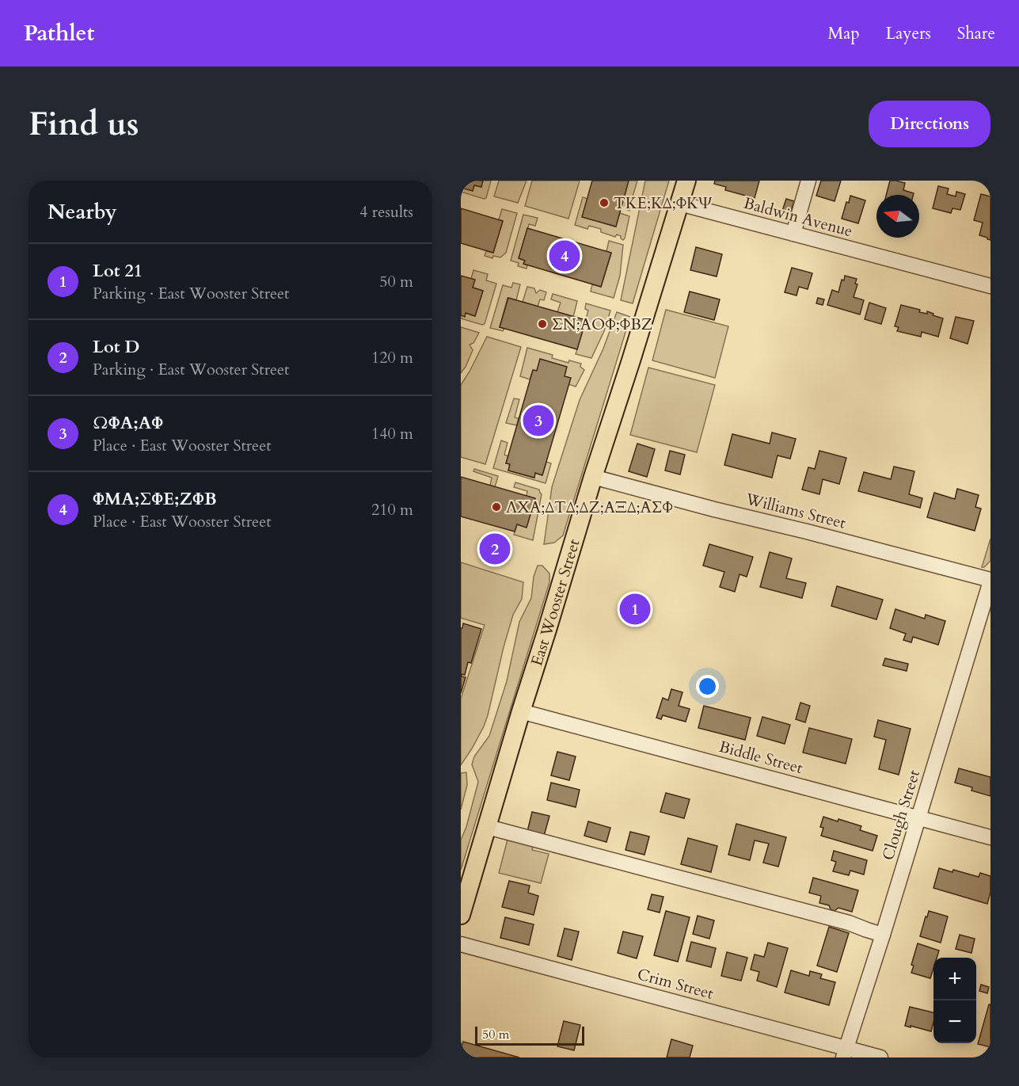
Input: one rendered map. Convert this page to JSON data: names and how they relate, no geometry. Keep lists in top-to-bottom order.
{
  "streets": {
    "main road": ["East Wooster Street"],
    "street": [
      "Baldwin Avenue",
      "Williams Street",
      "Biddle Street",
      "Clough Street",
      "Crim Street"
    ]
  },
  "crossings": [
    ["Baldwin Avenue", "East Wooster Street"],
    ["Williams Street", "East Wooster Street"],
    ["Williams Street", "Clough Street"],
    ["East Wooster Street", "Biddle Street"],
    ["Biddle Street", "Clough Street"],
    ["Clough Street", "Crim Street"]
  ],
  "places": ["ΤΚΕ;ΚΔ;ΦΚΨ", "ΣΝ;ΑΟΦ;ΦΒΖ", "ΛΧΑ;ΔΤΔ;ΔΖ;ΑΞΔ;ΑΣΦ"],
  "scale_bar": "50 m",
  "north": "left",
  "page": {
    "header": "Pathlet",
    "nav": ["Map", "Layers", "Share"],
    "buttons": "Directions",
    "title": "Find us",
    "heading": ["Nearby", "4 results"],
    "pins": [
      "4",
      "3",
      "2",
      "1"
    ],
    "list": [
      {
        "mark": "1",
        "name": "Lot 21",
        "note": "Parking · East Wooster Street",
        "value": "50 m"
      },
      {
        "mark": "2",
        "name": "Lot D",
        "note": "Parking · East Wooster Street",
        "value": "120 m"
      },
      {
        "mark": "3",
        "name": "ΩΦΑ;ΑΦ",
        "note": "Place · East Wooster Street",
        "value": "140 m"
      },
      {
        "mark": "4",
        "name": "ΦΜΑ;ΣΦΕ;ΖΦΒ",
        "note": "Place · East Wooster Street",
        "value": "210 m"
      }
    ],
    "map_buttons": ["+", "−"],
    "scale": "50 m"
  }
}
